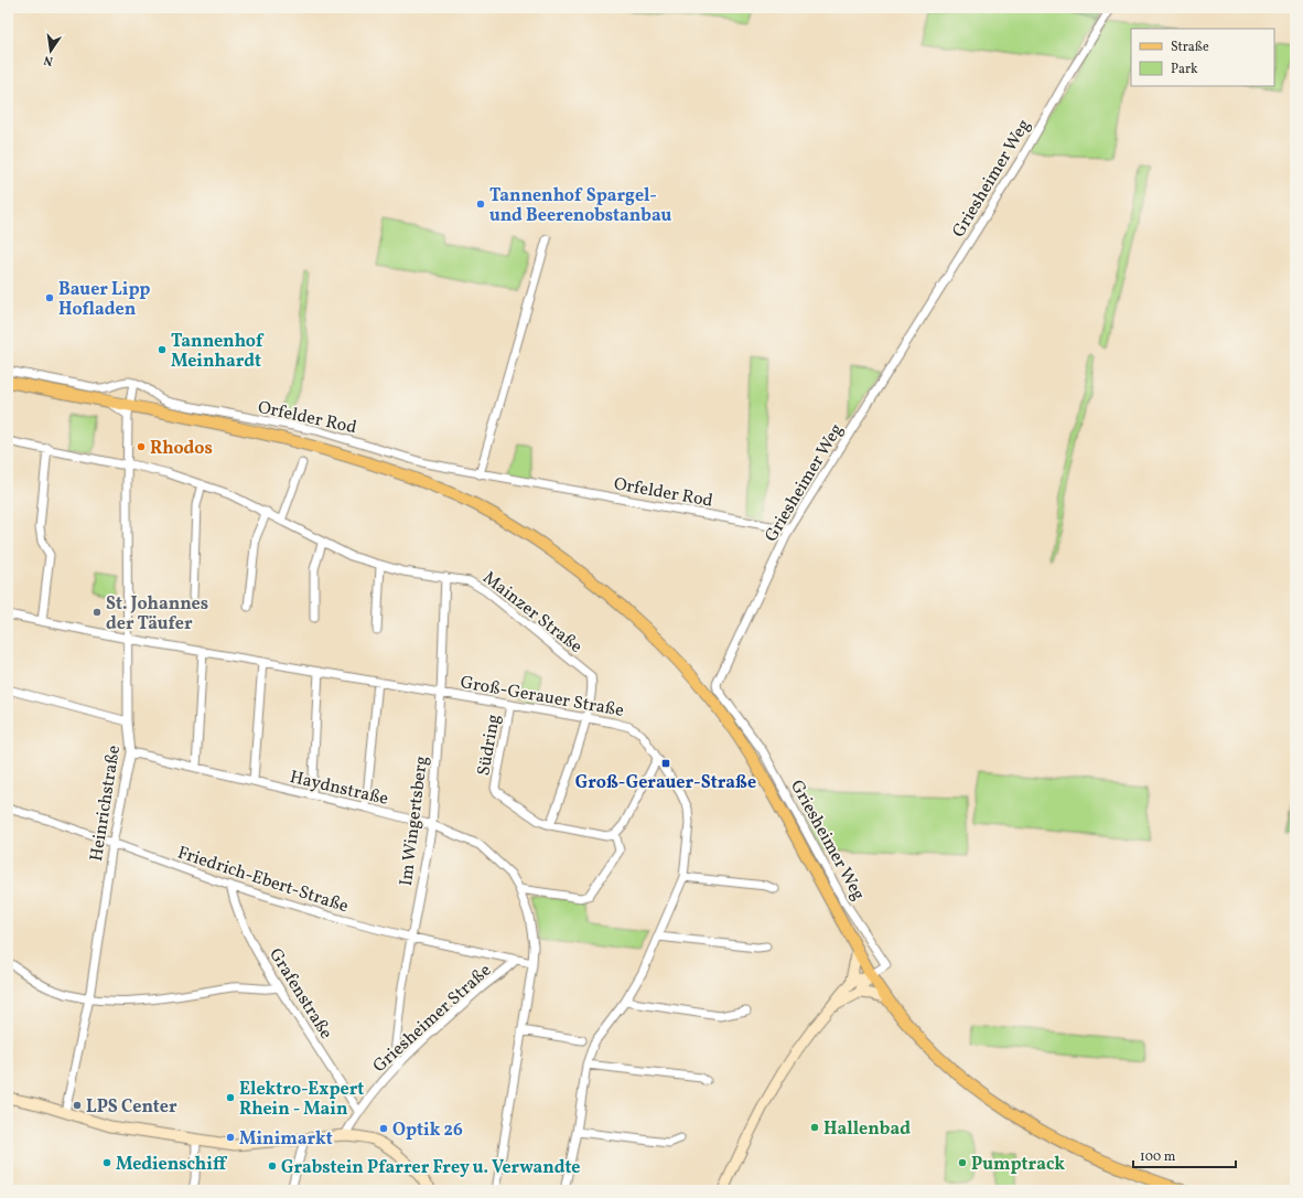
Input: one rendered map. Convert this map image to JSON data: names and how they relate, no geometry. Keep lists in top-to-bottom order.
{
  "streets": {
    "street": [
      "Griesheimer Weg",
      "Orfelder Rod",
      "Mainzer Straße",
      "Groß-Gerauer Straße",
      "Südring",
      "Haydnstraße",
      "Heinrichstraße",
      "Im Wingertsberg",
      "Friedrich-Ebert-Straße",
      "Grafenstraße",
      "Griesheimer Straße"
    ]
  },
  "crossings": [
    ["Griesheimer Weg", "Orfelder Rod"],
    ["Mainzer Straße", "Groß-Gerauer Straße"],
    ["Mainzer Straße", "Südring"],
    ["Mainzer Straße", "Heinrichstraße"],
    ["Mainzer Straße", "Im Wingertsberg"],
    ["Groß-Gerauer Straße", "Südring"],
    ["Groß-Gerauer Straße", "Heinrichstraße"],
    ["Groß-Gerauer Straße", "Im Wingertsberg"],
    ["Haydnstraße", "Heinrichstraße"],
    ["Haydnstraße", "Im Wingertsberg"],
    ["Haydnstraße", "Griesheimer Straße"],
    ["Heinrichstraße", "Friedrich-Ebert-Straße"],
    ["Im Wingertsberg", "Friedrich-Ebert-Straße"],
    ["Im Wingertsberg", "Griesheimer Straße"],
    ["Friedrich-Ebert-Straße", "Grafenstraße"],
    ["Friedrich-Ebert-Straße", "Griesheimer Straße"],
    ["Grafenstraße", "Griesheimer Straße"]
  ],
  "places": {
    "other": [
      "Tannenhof Spargel- und Beerenobstanbau",
      "Bauer Lipp Hofladen",
      "Tannenhof Meinhardt",
      "Rhodos",
      "St. Johannes der Täufer",
      "Elektro-Expert Rhein - Main",
      "LPS Center",
      "Hallenbad",
      "Optik 26",
      "Minimarkt",
      "Medienschiff",
      "Pumptrack",
      "Grabstein Pfarrer Frey u. Verwandte"
    ],
    "transit": ["Groß-Gerauer-Straße"]
  },
  "legend": ["Straße", "Park"],
  "scale_bar": "100 m",
  "north": "bottom"
}
